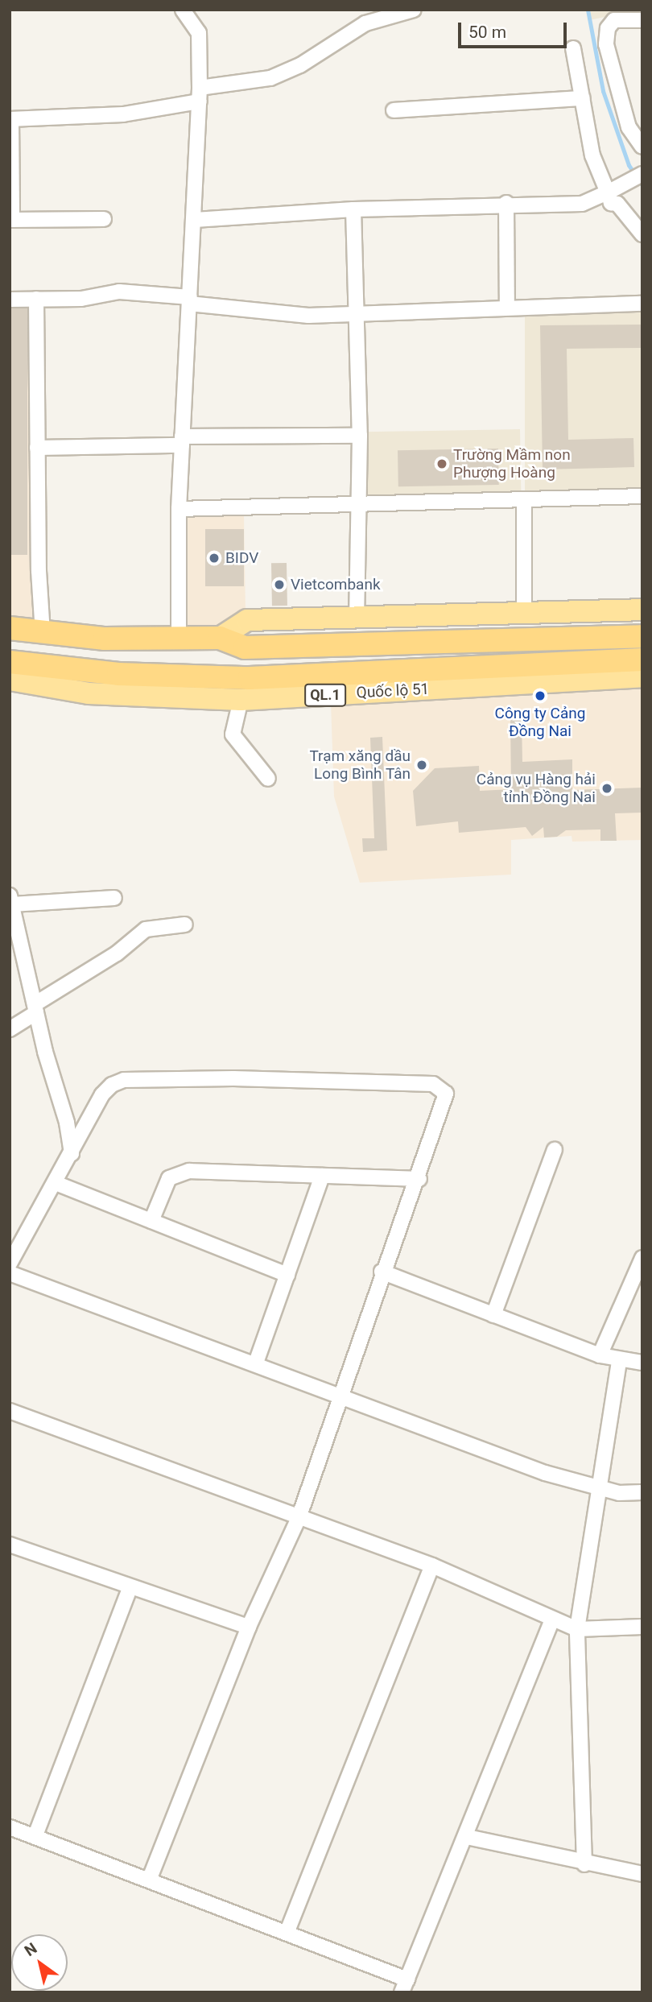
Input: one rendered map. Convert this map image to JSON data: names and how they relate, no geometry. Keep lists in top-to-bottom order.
{
  "streets": {
    "highway": ["Quốc lộ 51", "QL.1"]
  },
  "places": [
    "Trường Mầm non Phượng Hoàng",
    "BIDV",
    "Vietcombank",
    "Công ty Cảng Đồng Nai",
    "Trạm xăng dầu Long Bình Tân",
    "Cảng vụ Hàng hải tỉnh Đồng Nai"
  ],
  "scale_bar": "50 m",
  "north": "top left"
}
